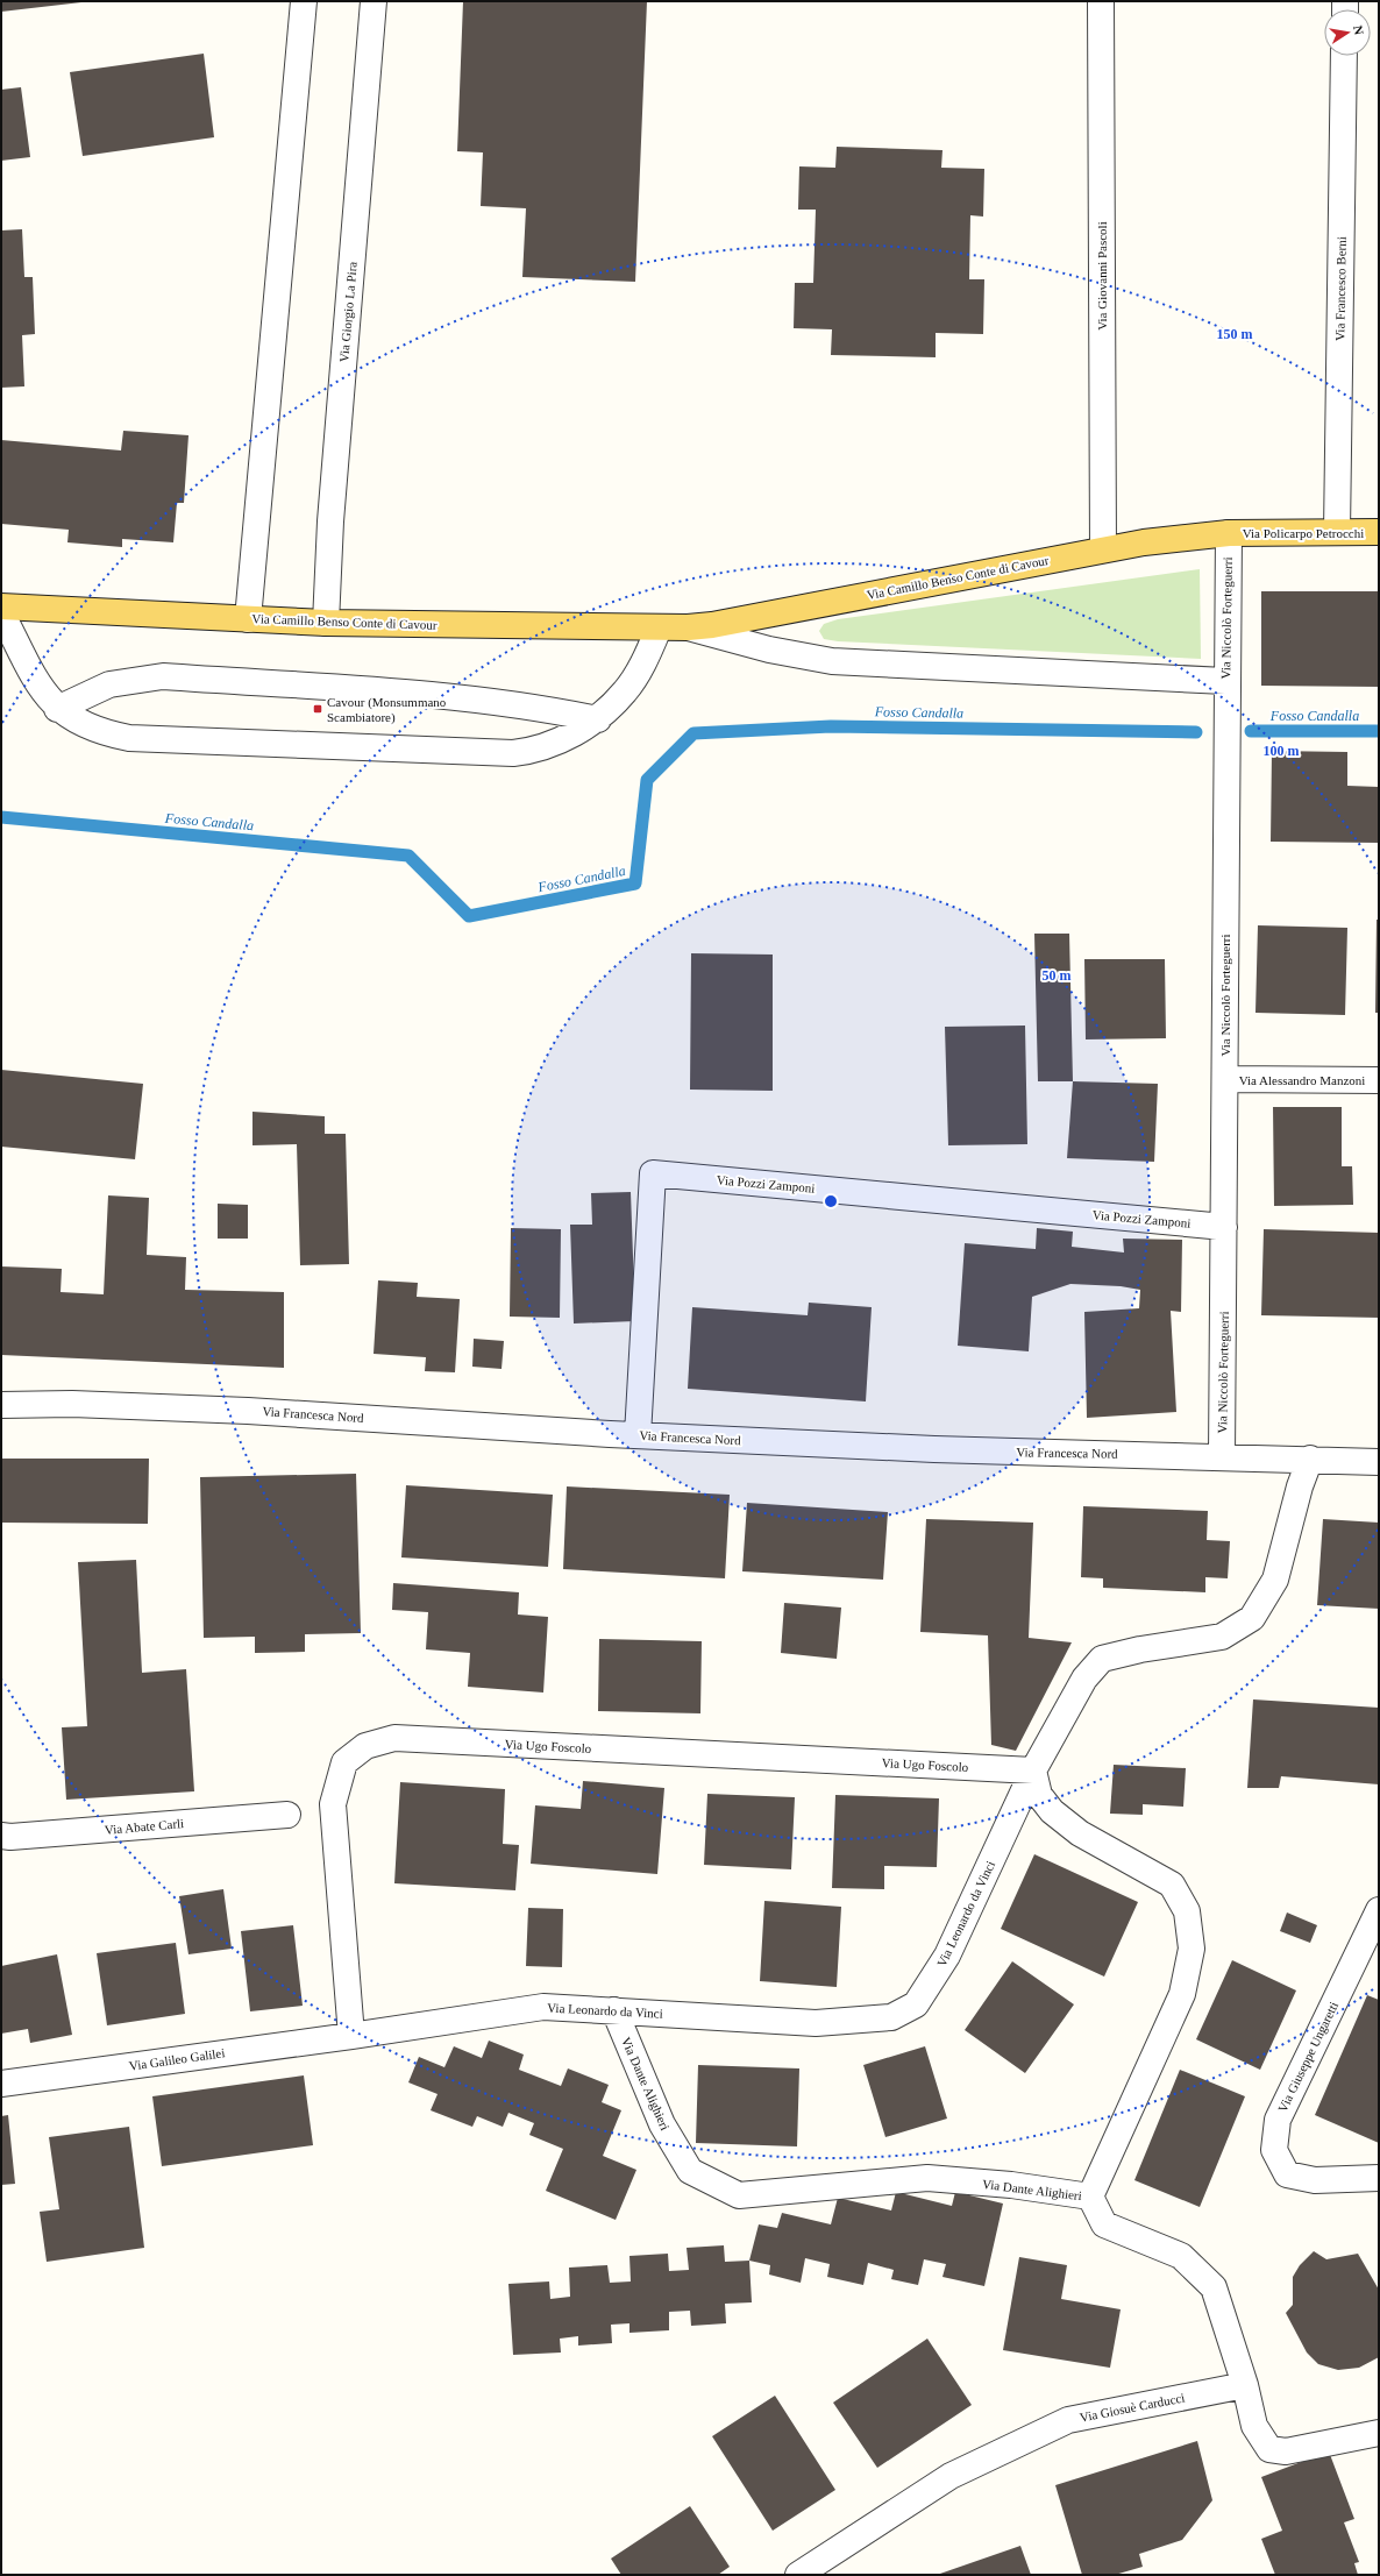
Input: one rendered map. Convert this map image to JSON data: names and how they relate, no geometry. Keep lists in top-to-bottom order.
{
  "streets": {
    "main road": ["Via Policarpo Petrocchi", "Via Camillo Benso Conte di Cavour"],
    "street": [
      "Via Giovanni Pascoli",
      "Via Francesco Berni",
      "Via Giorgio La Pira",
      "Via Niccolò Forteguerri",
      "Via Alessandro Manzoni",
      "Via Pozzi Zamponi",
      "Via Francesca Nord",
      "Via Ugo Foscolo",
      "Via Abate Carli",
      "Via Leonardo da Vinci",
      "Via Giuseppe Ungaretti",
      "Via Galileo Galilei",
      "Via Dante Alighieri",
      "Via Giosuè Carducci"
    ]
  },
  "crossings": [
    ["Via Giovanni Pascoli", "Via Camillo Benso Conte di Cavour"],
    ["Via Francesco Berni", "Via Policarpo Petrocchi"],
    ["Via Giorgio La Pira", "Via Camillo Benso Conte di Cavour"],
    ["Via Policarpo Petrocchi", "Via Camillo Benso Conte di Cavour"],
    ["Via Policarpo Petrocchi", "Via Niccolò Forteguerri"],
    ["Via Camillo Benso Conte di Cavour", "Via Niccolò Forteguerri"],
    ["Via Niccolò Forteguerri", "Via Alessandro Manzoni"],
    ["Via Niccolò Forteguerri", "Via Pozzi Zamponi"],
    ["Via Niccolò Forteguerri", "Via Francesca Nord"],
    ["Via Pozzi Zamponi", "Via Francesca Nord"],
    ["Via Francesca Nord", "Via Leonardo da Vinci"],
    ["Via Ugo Foscolo", "Via Leonardo da Vinci"],
    ["Via Ugo Foscolo", "Via Galileo Galilei"],
    ["Via Ugo Foscolo", "Via Dante Alighieri"],
    ["Via Leonardo da Vinci", "Via Galileo Galilei"],
    ["Via Leonardo da Vinci", "Via Dante Alighieri"]
  ],
  "water": ["Fosso Candalla"],
  "places": {
    "transit": ["Cavour (Monsummano Scambiatore)"]
  },
  "north": "right",
  "rings": ["150 m", "100 m", "50 m"]
}
